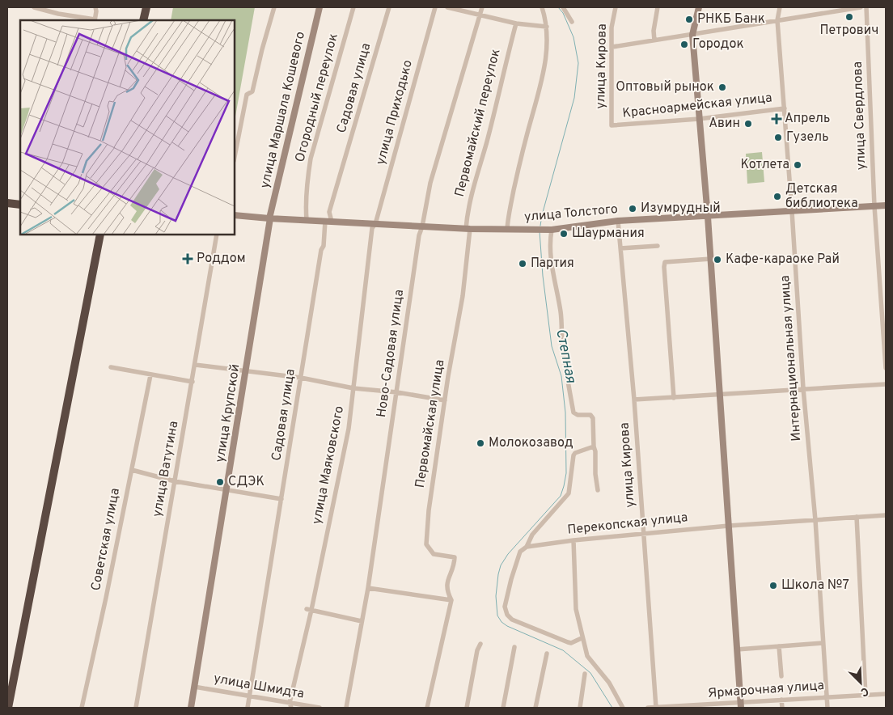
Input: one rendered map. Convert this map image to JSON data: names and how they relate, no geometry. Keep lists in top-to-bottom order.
{
  "streets": {
    "main road": ["улица Маршала Кошевого", "улица Толстого", "улица Крупской"],
    "street": [
      "улица Кирова",
      "Садовая улица",
      "Огородный переулок",
      "Красноармейская улица",
      "улица Приходько",
      "улица Свердлова",
      "Первомайский переулок",
      "Ново-Садовая улица",
      "Интернациональная улица",
      "Первомайская улица",
      "улица Маяковского",
      "улица Ватутина",
      "Перекопская улица",
      "Советская улица",
      "улица Шмидта",
      "Ярмарочная улица"
    ]
  },
  "crossings": [
    ["улица Кирова", "Красноармейская улица"],
    ["улица Кирова", "улица Толстого"],
    ["улица Кирова", "Перекопская улица"],
    ["улица Кирова", "Ярмарочная улица"],
    ["Садовая улица", "улица Толстого"],
    ["Садовая улица", "улица Шмидта"],
    ["Огородный переулок", "улица Толстого"],
    ["Красноармейская улица", "Интернациональная улица"],
    ["улица Маршала Кошевого", "улица Толстого"],
    ["улица Маршала Кошевого", "улица Крупской"],
    ["улица Приходько", "улица Толстого"],
    ["улица Приходько", "улица Маяковского"],
    ["улица Свердлова", "улица Толстого"],
    ["Первомайский переулок", "улица Толстого"],
    ["Первомайский переулок", "Первомайская улица"],
    ["улица Толстого", "Ново-Садовая улица"],
    ["улица Толстого", "Интернациональная улица"],
    ["улица Толстого", "улица Крупской"],
    ["улица Толстого", "Первомайская улица"],
    ["улица Толстого", "улица Маяковского"],
    ["Интернациональная улица", "Перекопская улица"],
    ["Интернациональная улица", "Ярмарочная улица"],
    ["улица Крупской", "улица Шмидта"],
    ["улица Маяковского", "улица Шмидта"]
  ],
  "water": ["Степная"],
  "places": {
    "other": [
      "Петрович",
      "РНКБ Банк",
      "Городок",
      "Оптовый рынок",
      "Авин",
      "Гузель",
      "Котлета",
      "Детская библиотека",
      "Изумрудный",
      "Шаурмания",
      "Кафе-караоке Рай",
      "Партия",
      "Молокозавод",
      "СДЭК",
      "Школа №7"
    ],
    "health": ["Апрель", "Роддом"]
  },
  "north": "bottom right"
}
